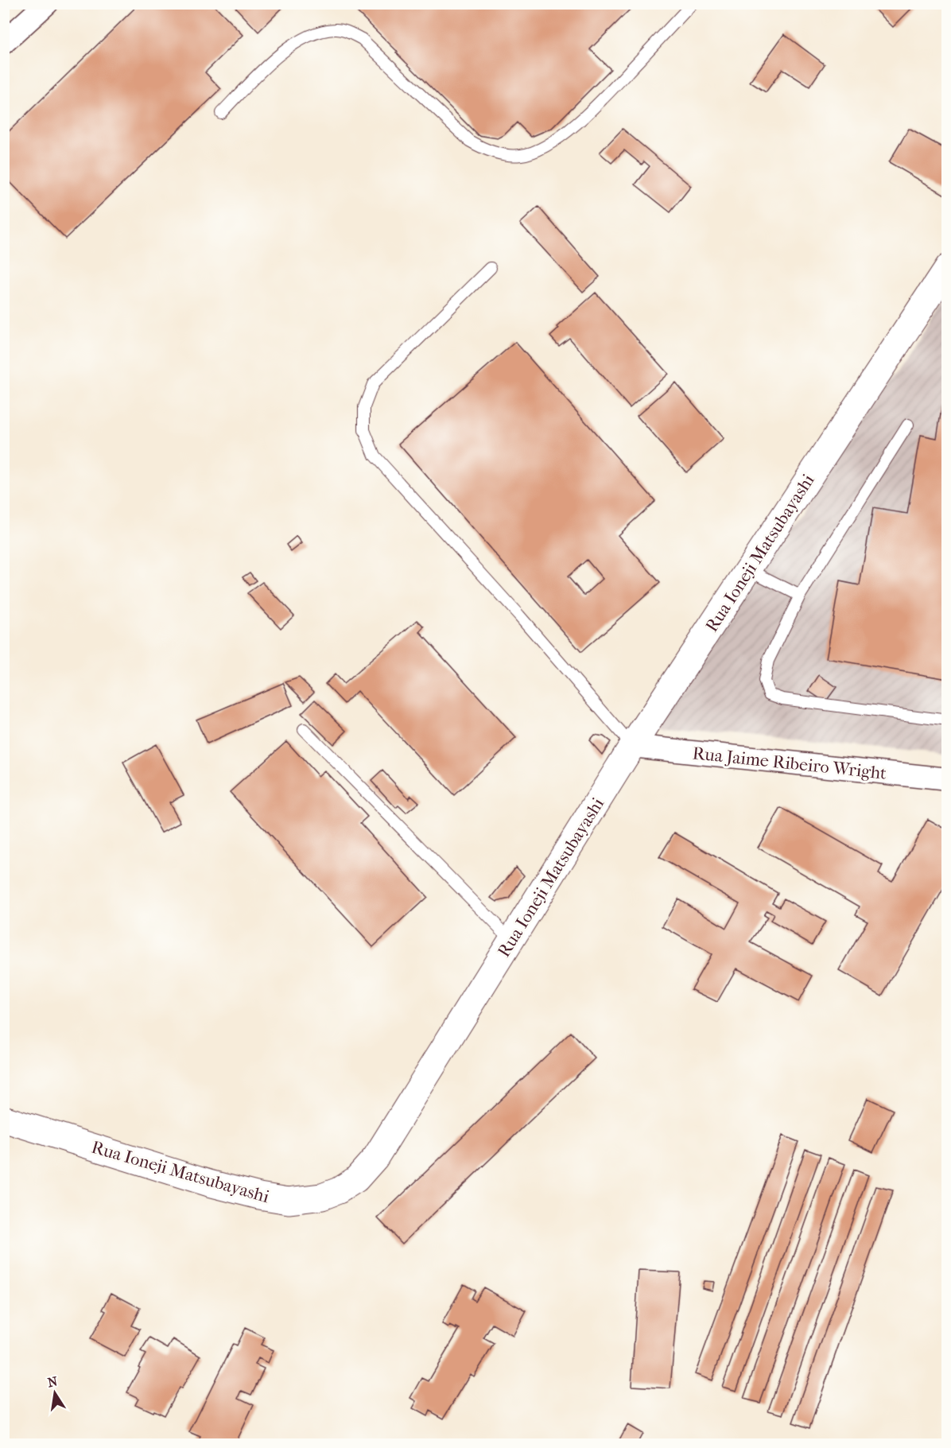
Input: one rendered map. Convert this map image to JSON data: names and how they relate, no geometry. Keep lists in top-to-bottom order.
{
  "streets": {
    "main road": ["Rua Ioneji Matsubayashi"],
    "street": ["Rua Jaime Ribeiro Wright"]
  },
  "crossings": [
    ["Rua Ioneji Matsubayashi", "Rua Jaime Ribeiro Wright"]
  ],
  "north": "top"
}
